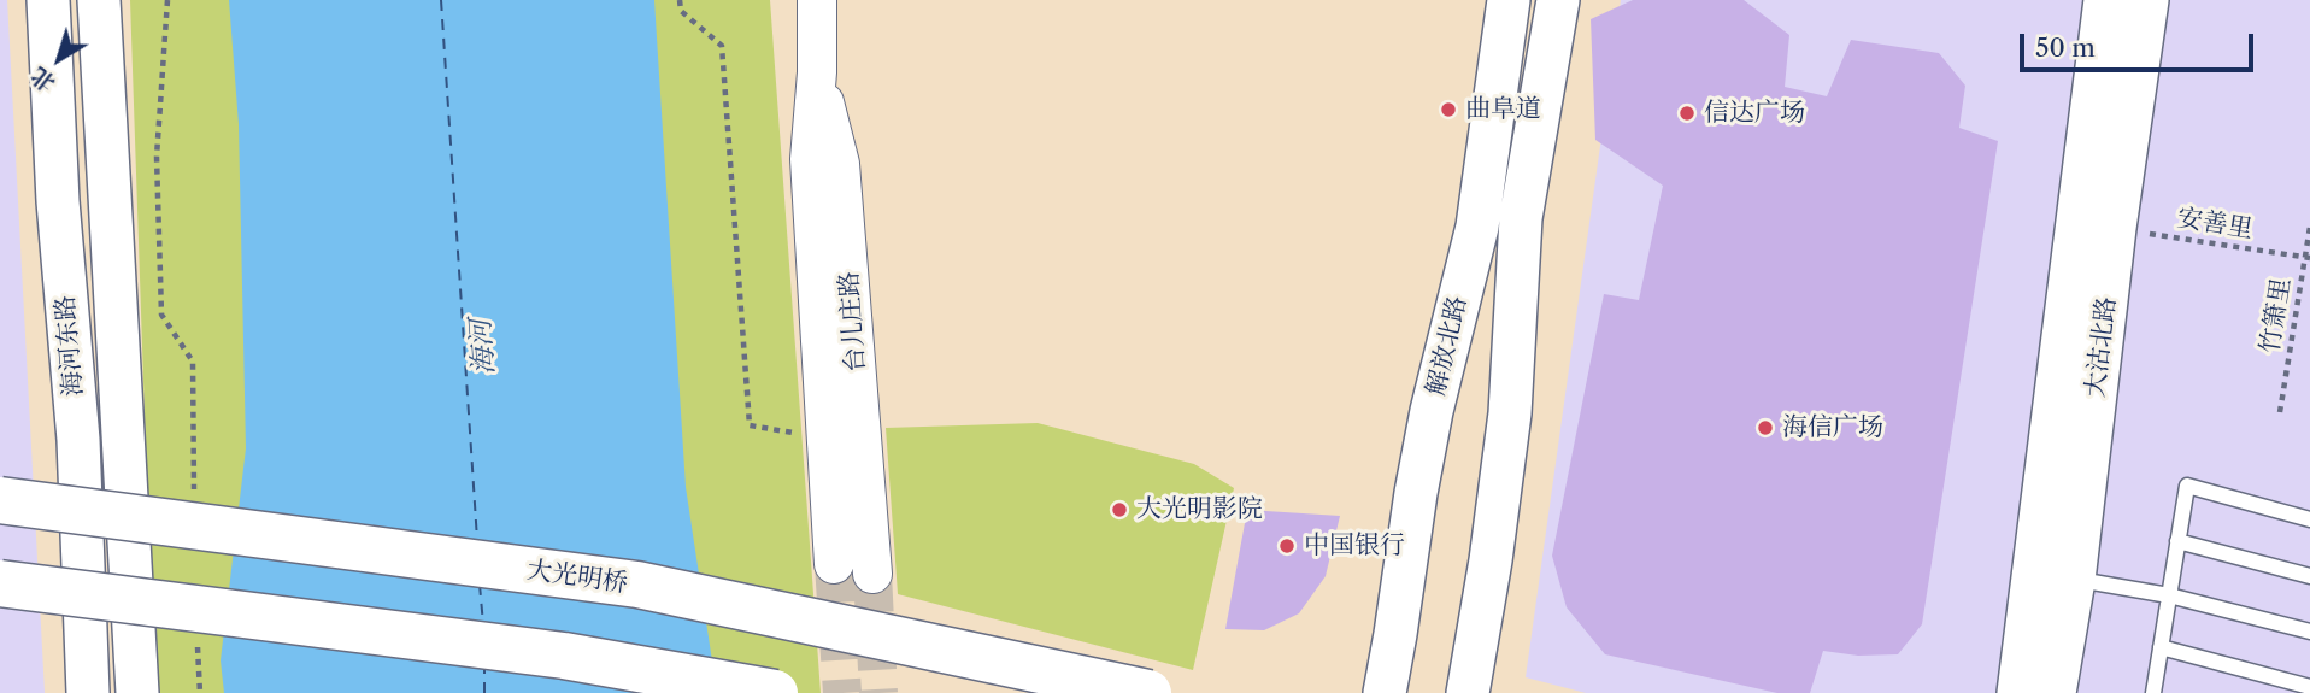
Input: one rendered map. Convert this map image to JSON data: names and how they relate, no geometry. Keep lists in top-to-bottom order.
{
  "streets": {
    "main road": [
      "海河东路",
      "解放北路",
      "大沽北路",
      "大光明桥"
    ],
    "street": ["台儿庄路"],
    "path": ["安善里", "竹箫里"]
  },
  "crossings": [
    ["安善里", "竹箫里"],
    ["安善里", "大沽北路"]
  ],
  "water": ["海河"],
  "places": [
    "曲阜道",
    "信达广场",
    "海信广场",
    "大光明影院",
    "中国银行"
  ],
  "scale_bar": "50 m",
  "north": "bottom left"
}
